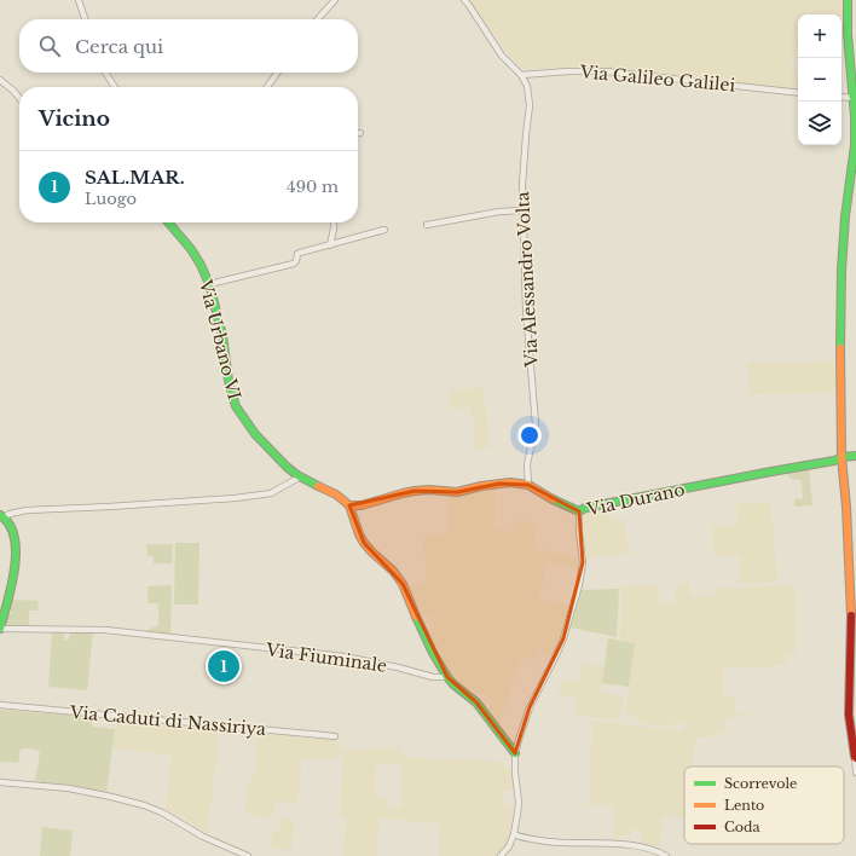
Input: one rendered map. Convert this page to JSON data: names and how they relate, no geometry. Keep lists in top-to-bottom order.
{
  "streets": {
    "street": [
      "Via Galileo Galilei",
      "Via Alessandro Volta",
      "Via Urbano VI",
      "Via Durano",
      "Via Fiuminale",
      "Via Caduti di Nassiriya"
    ]
  },
  "crossings": [
    ["Via Galileo Galilei", "Via Alessandro Volta"],
    ["Via Alessandro Volta", "Via Durano"],
    ["Via Urbano VI", "Via Durano"]
  ],
  "legend": ["Scorrevole", "Lento", "Coda"],
  "page": {
    "map_buttons": ["+", "−"],
    "search": "Cerca qui",
    "heading": "Vicino",
    "list": [
      {
        "mark": "1",
        "name": "SAL.MAR.",
        "note": "Luogo",
        "value": "490 m"
      }
    ],
    "pins": "1"
  }
}
